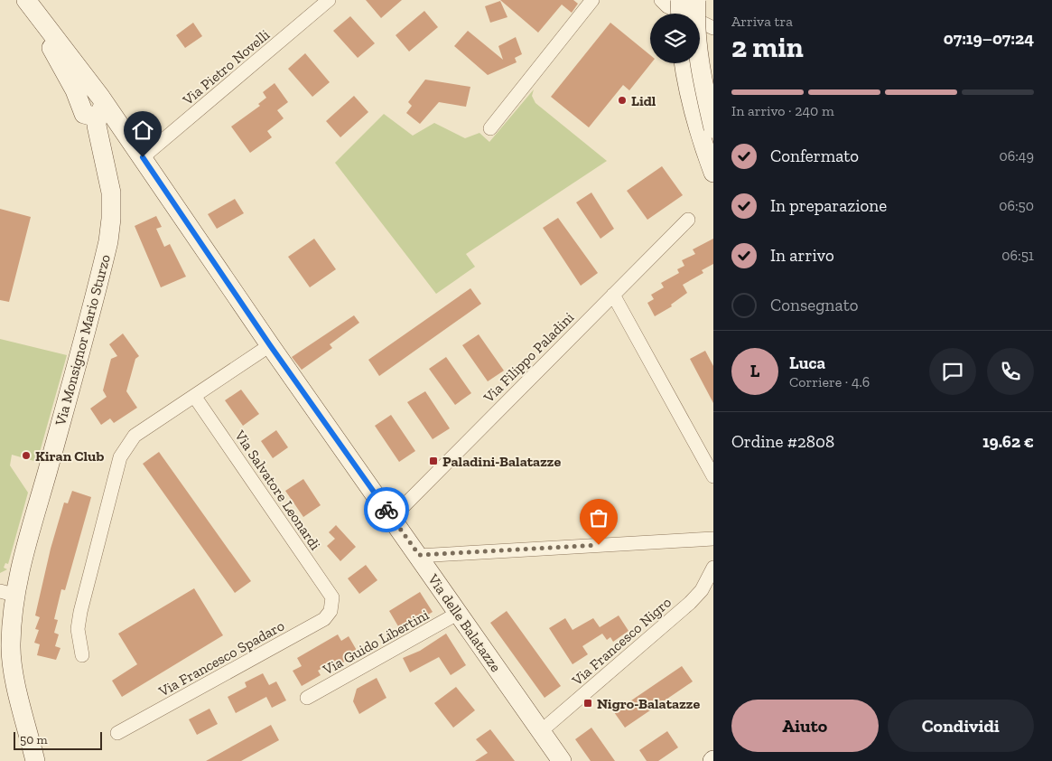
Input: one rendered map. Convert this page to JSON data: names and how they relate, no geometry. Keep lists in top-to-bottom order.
{
  "streets": {
    "street": [
      "Via Pietro Novelli",
      "Via Monsignor Mario Sturzo",
      "Via Filippo Paladini",
      "Via Salvatore Leonardi",
      "Via delle Balatazze",
      "Via Francesco Nigro",
      "Via Guido Libertini",
      "Via Francesco Spadaro"
    ]
  },
  "crossings": [
    ["Via Pietro Novelli", "Via delle Balatazze"],
    ["Via Monsignor Mario Sturzo", "Via delle Balatazze"],
    ["Via Filippo Paladini", "Via delle Balatazze"],
    ["Via Salvatore Leonardi", "Via Francesco Spadaro"],
    ["Via delle Balatazze", "Via Francesco Nigro"],
    ["Via delle Balatazze", "Via Guido Libertini"]
  ],
  "places": {
    "other": ["Lidl", "Kiran Club"],
    "transit": ["Paladini-Balatazze", "Nigro-Balatazze"]
  },
  "scale_bar": "50 m",
  "page": {
    "heading": ["2 min", "Arriva tra", "07:19–07:24"],
    "panel": [
      "Luca",
      "Corriere · 4.6",
      "Ordine #2808",
      "19.62 €"
    ],
    "bar": "In arrivo · 240 m",
    "list": [
      ["Confermato", "06:49"],
      ["In preparazione", "06:50"],
      ["In arrivo", "06:51"],
      "Consegnato"
    ],
    "round": "L",
    "buttons": ["Aiuto", "Condividi"],
    "scale": "50 m"
  }
}
